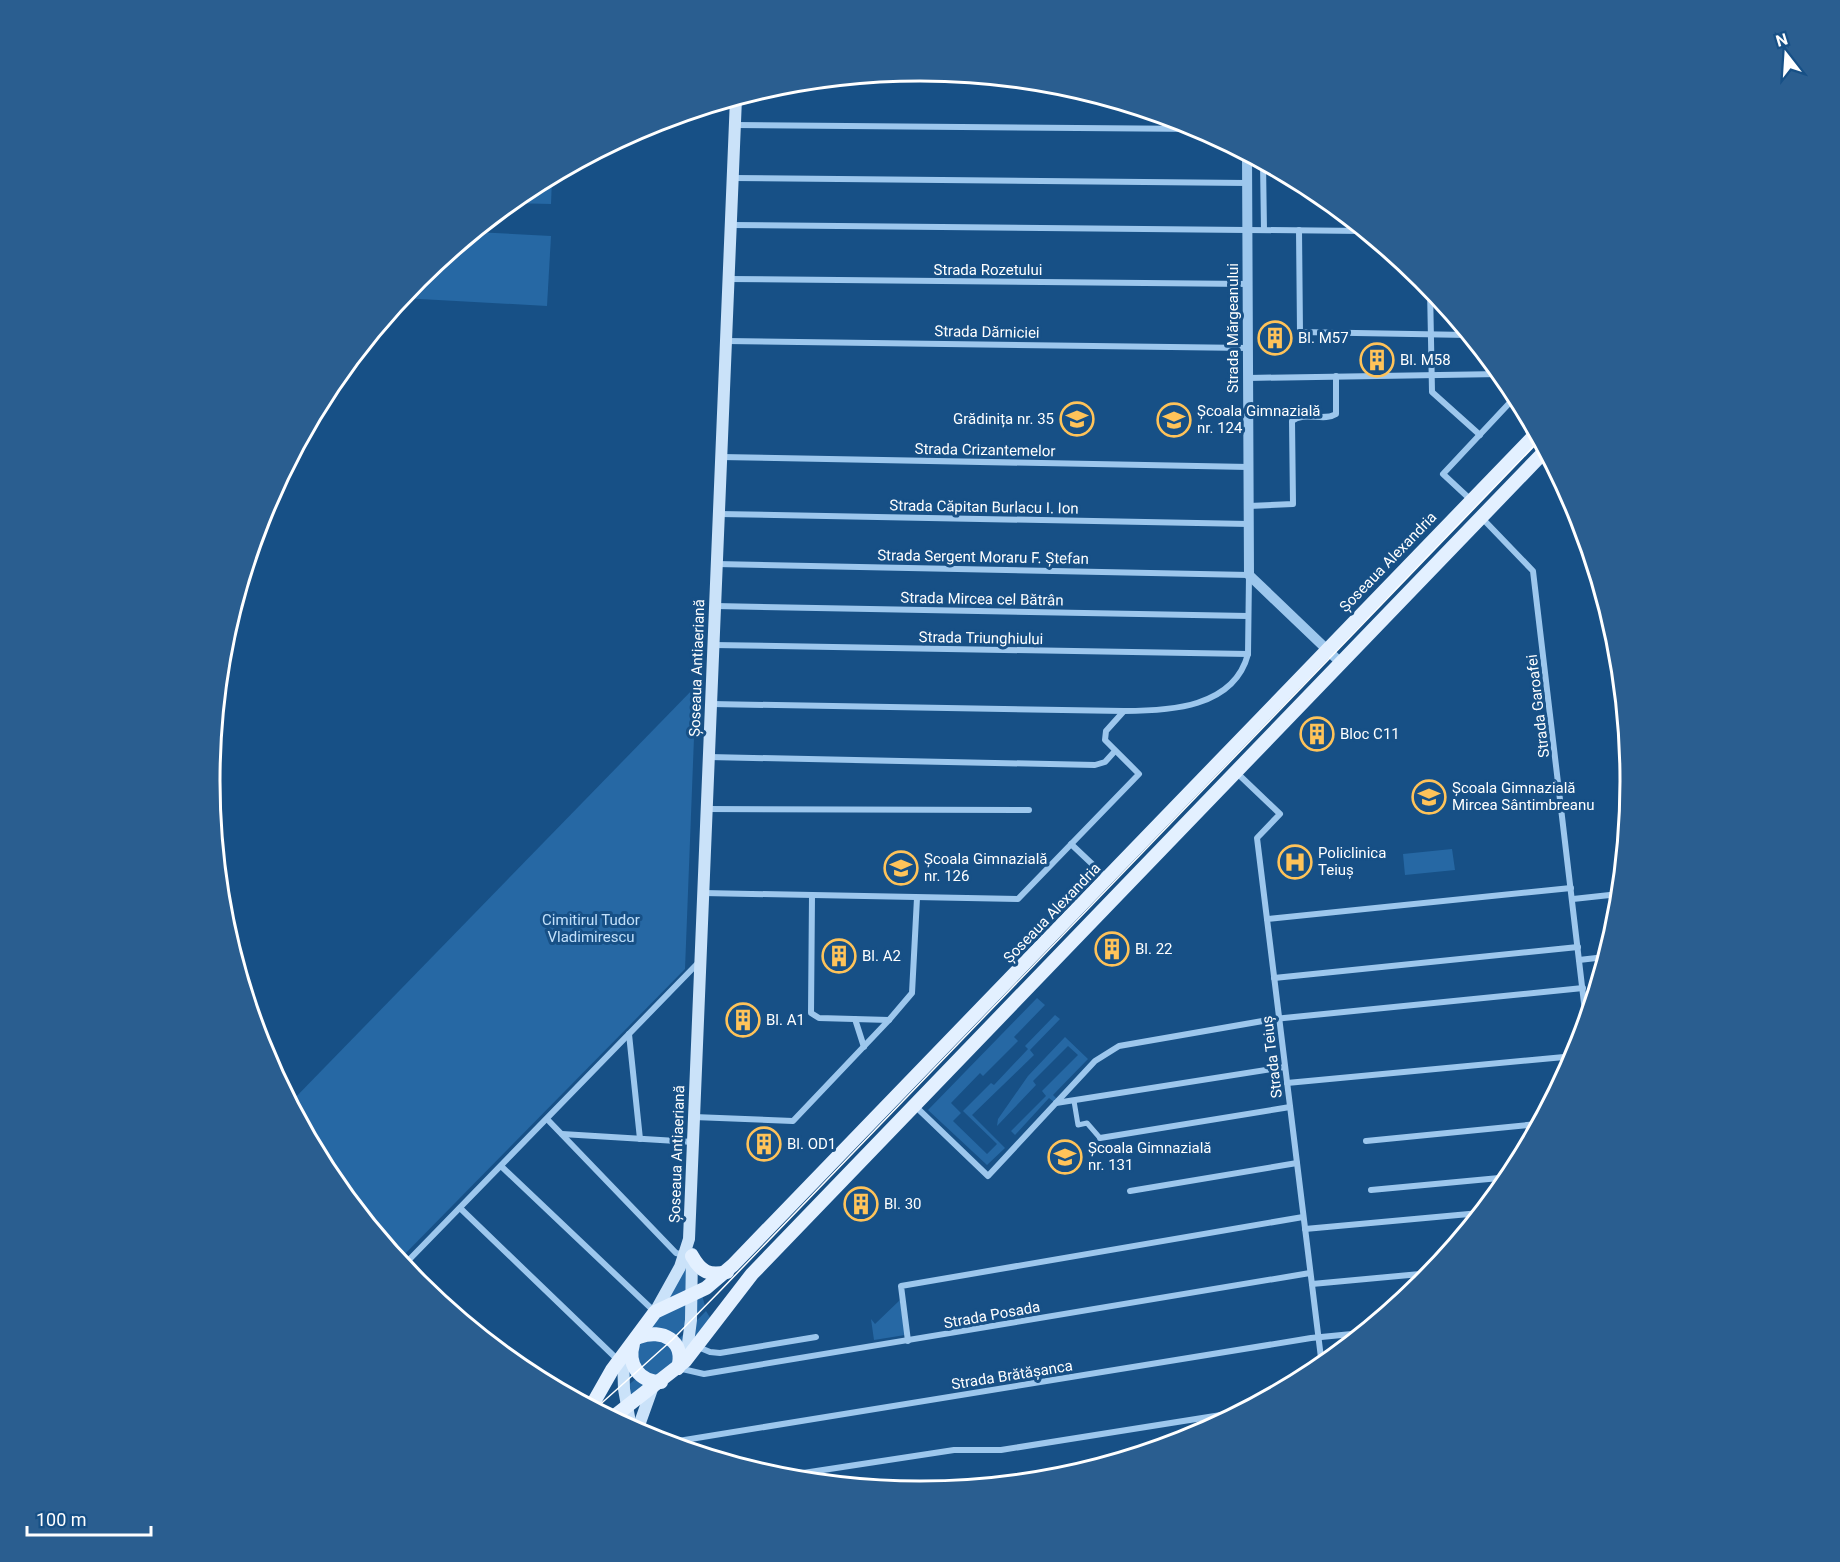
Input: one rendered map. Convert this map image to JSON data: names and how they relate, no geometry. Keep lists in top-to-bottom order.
{
  "streets": {
    "main road": ["Șoseaua Alexandria", "Șoseaua Antiaeriană"],
    "street": [
      "Strada Rozetului",
      "Strada Mărgeanului",
      "Strada Dărniciei",
      "Strada Crizantemelor",
      "Strada Căpitan Burlacu I. Ion",
      "Strada Sergent Moraru F. Ștefan",
      "Strada Mircea cel Bătrân",
      "Strada Triunghiului",
      "Strada Garoafei",
      "Strada Teiuș",
      "Strada Posada",
      "Strada Brătășanca"
    ]
  },
  "crossings": [
    ["Strada Rozetului", "Strada Mărgeanului"],
    ["Strada Rozetului", "Șoseaua Antiaeriană"],
    ["Strada Mărgeanului", "Strada Dărniciei"],
    ["Strada Mărgeanului", "Strada Crizantemelor"],
    ["Strada Mărgeanului", "Strada Căpitan Burlacu I. Ion"],
    ["Strada Mărgeanului", "Strada Sergent Moraru F. Ștefan"],
    ["Strada Mărgeanului", "Strada Mircea cel Bătrân"],
    ["Strada Mărgeanului", "Strada Triunghiului"],
    ["Strada Dărniciei", "Șoseaua Antiaeriană"],
    ["Strada Crizantemelor", "Șoseaua Antiaeriană"],
    ["Strada Căpitan Burlacu I. Ion", "Șoseaua Antiaeriană"],
    ["Strada Sergent Moraru F. Ștefan", "Șoseaua Antiaeriană"],
    ["Șoseaua Alexandria", "Șoseaua Antiaeriană"],
    ["Strada Mircea cel Bătrân", "Șoseaua Antiaeriană"],
    ["Strada Triunghiului", "Șoseaua Antiaeriană"],
    ["Șoseaua Antiaeriană", "Strada Posada"],
    ["Strada Teiuș", "Strada Posada"],
    ["Strada Teiuș", "Strada Brătășanca"]
  ],
  "parks": ["Cimitirul Tudor Vladimirescu"],
  "places": {
    "building": [
      "Bl. M57",
      "Bl. M58",
      "Bloc C11",
      "Bl. 22",
      "Bl. A2",
      "Bl. A1",
      "Bl. OD1",
      "Bl. 30"
    ],
    "school or university": [
      "Grădinița nr. 35",
      "Școala Gimnazială nr. 124",
      "Școala Gimnazială Mircea Sântimbreanu",
      "Școala Gimnazială nr. 126",
      "Școala Gimnazială nr. 131"
    ],
    "hospital": ["Policlinica Teiuș"]
  },
  "scale_bar": "100 m",
  "north": "top"
}
